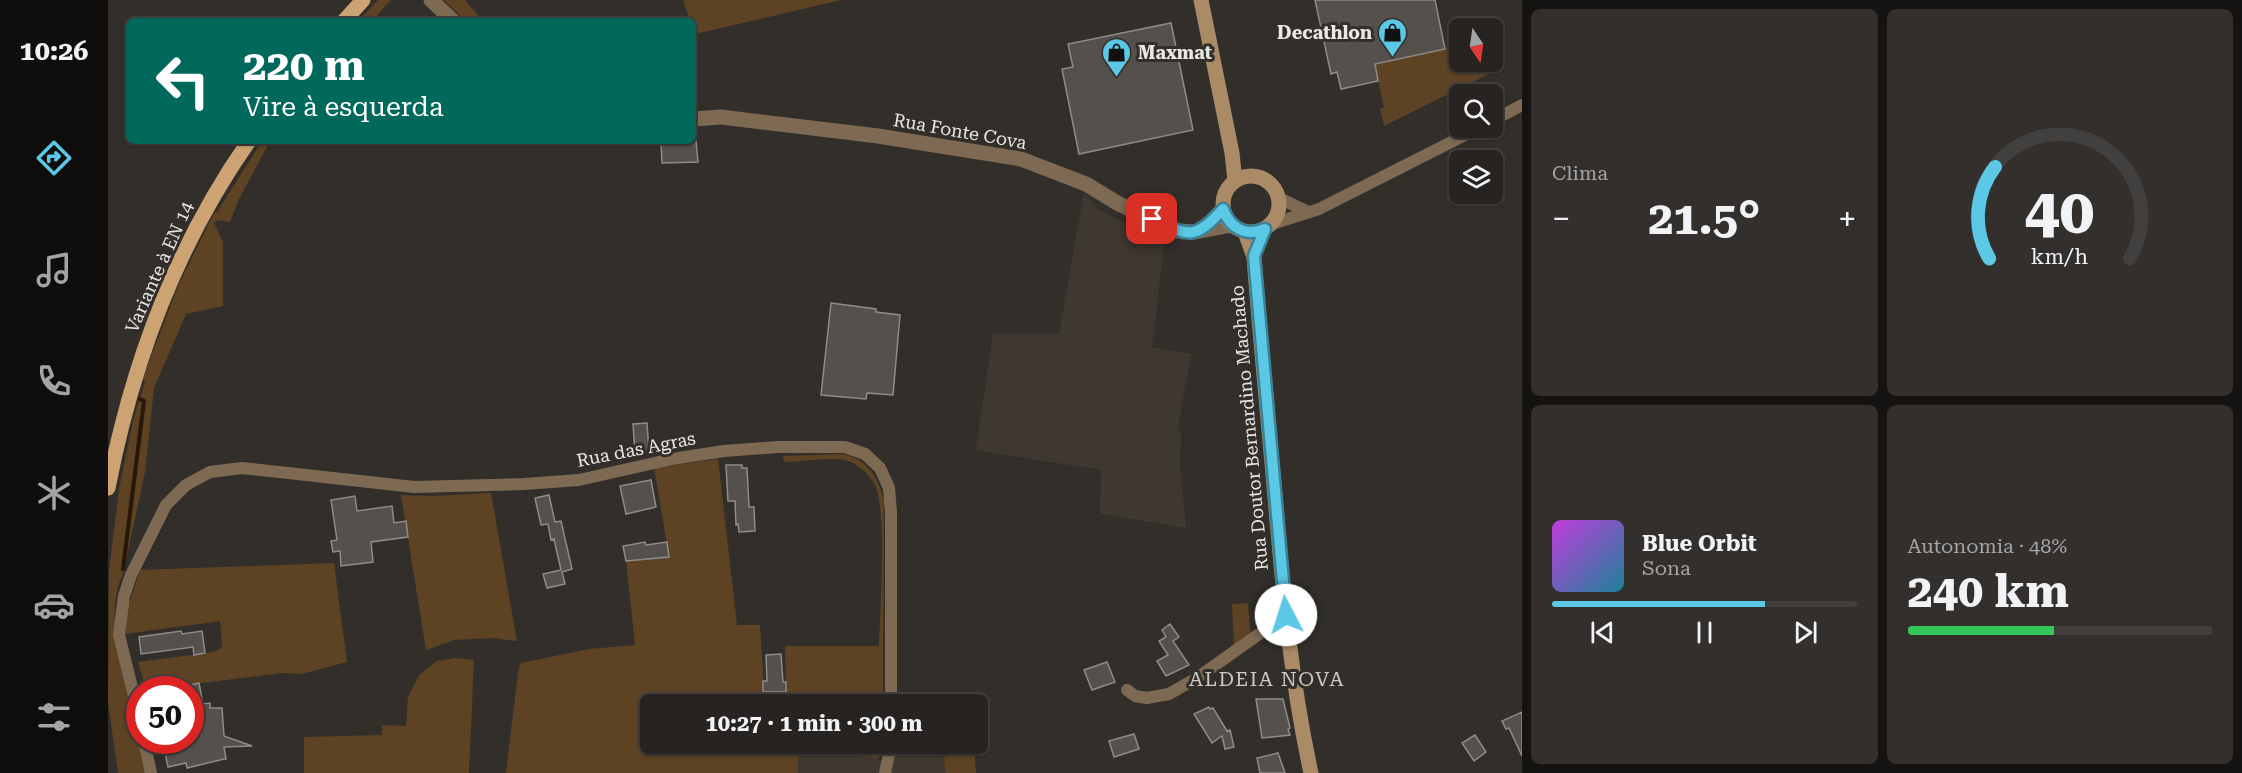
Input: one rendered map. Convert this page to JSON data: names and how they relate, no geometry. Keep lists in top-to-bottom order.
{
  "streets": {
    "main road": ["Variante à EN 14", "Rua Doutor Bernardino Machado"],
    "street": ["Rua Fonte Cova", "Rua das Agras"]
  },
  "crossings": [
    ["Rua Fonte Cova", "Rua Doutor Bernardino Machado"]
  ],
  "districts": ["ALDEIA NOVA"],
  "places": {
    "shop": ["Decathlon", "Maxmat"]
  },
  "north": "bottom",
  "page": {
    "tabs": "10:26",
    "tile": [
      "Clima",
      ["Autonomia · 48%", "240 km"]
    ],
    "turn": ["220 m", "Vire à esquerda"],
    "heat": ["−", "21.5°", "+"],
    "song": ["Blue Orbit", "Sona"],
    "limit": "50",
    "trip": "10:27 · 1 min · 300 m",
    "gauge": ["40", "km/h"]
  }
}
